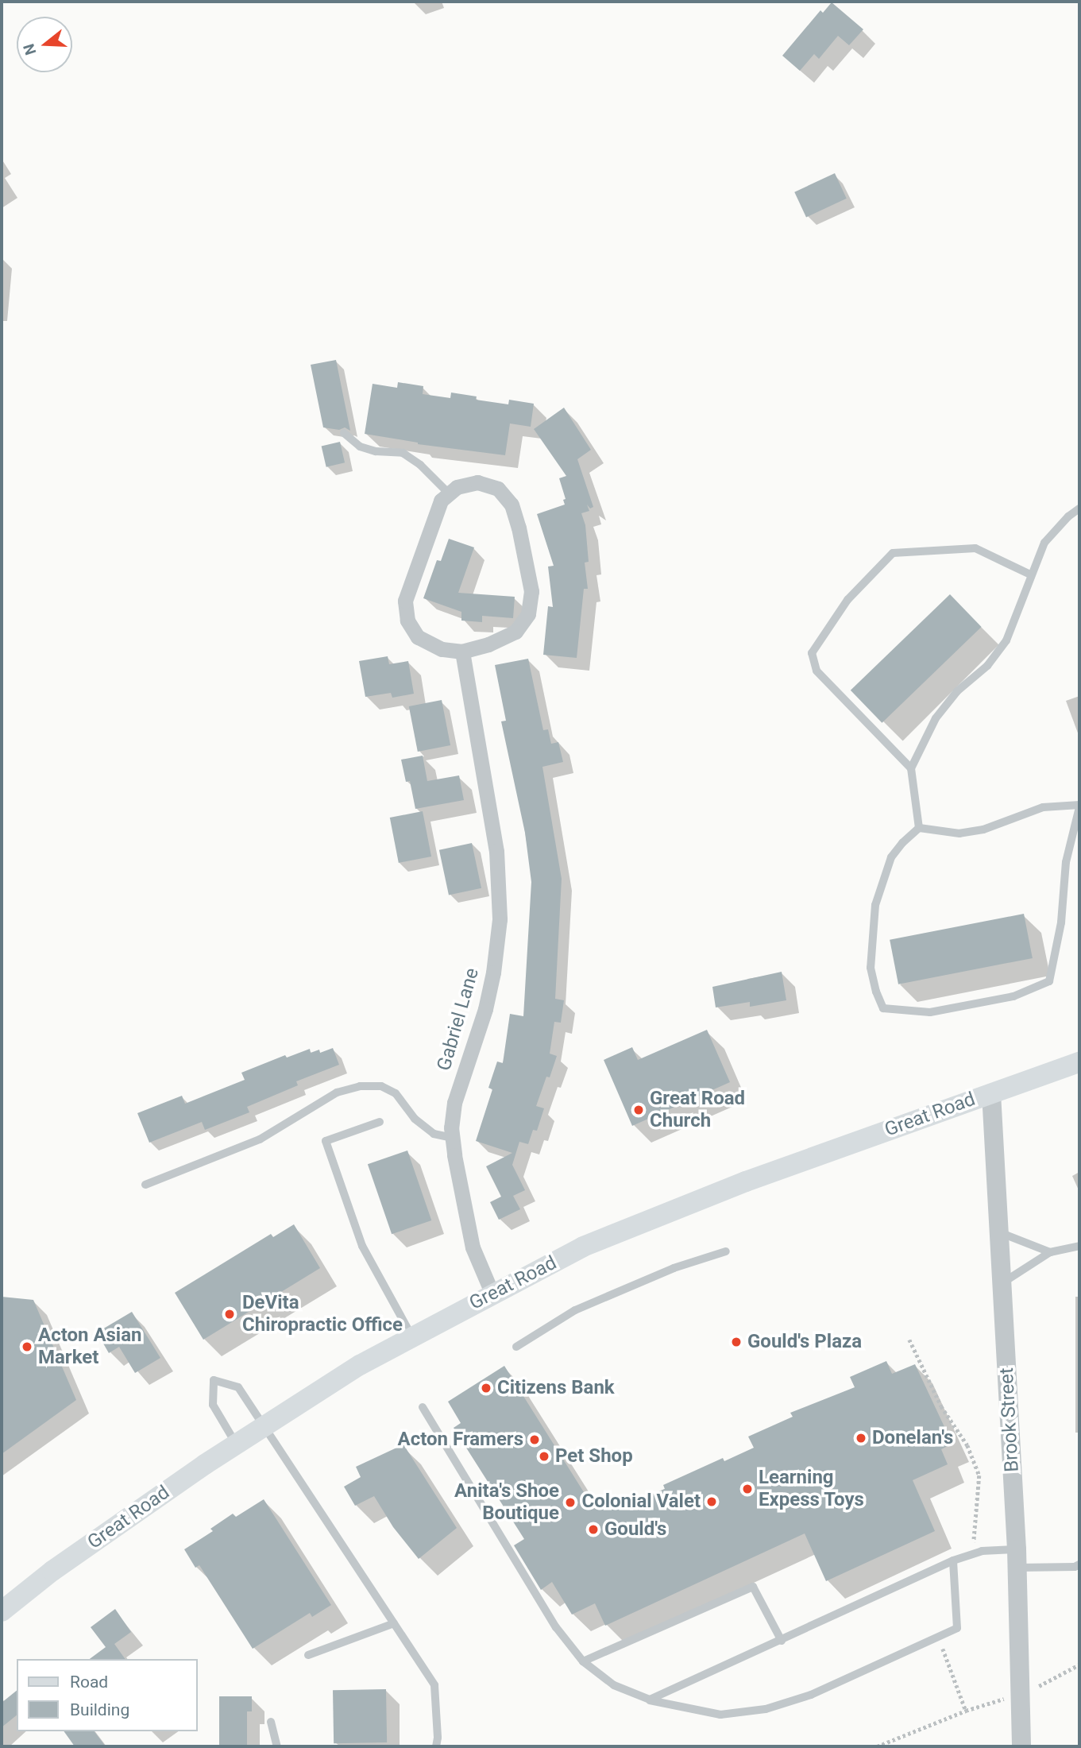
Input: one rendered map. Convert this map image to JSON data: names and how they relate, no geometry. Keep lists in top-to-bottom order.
{
  "streets": {
    "main road": ["Great Road"],
    "street": ["Gabriel Lane", "Brook Street"]
  },
  "crossings": [
    ["Gabriel Lane", "Great Road"],
    ["Great Road", "Brook Street"]
  ],
  "places": [
    "Great Road Church",
    "DeVita Chiropractic Office",
    "Gould's Plaza",
    "Acton Asian Market",
    "Citizens Bank",
    "Donelan's",
    "Acton Framers",
    "Pet Shop",
    "Learning Expess Toys",
    "Colonial Valet",
    "Anita's Shoe Boutique",
    "Gould's"
  ],
  "legend": ["Road", "Building"],
  "north": "left"
}
